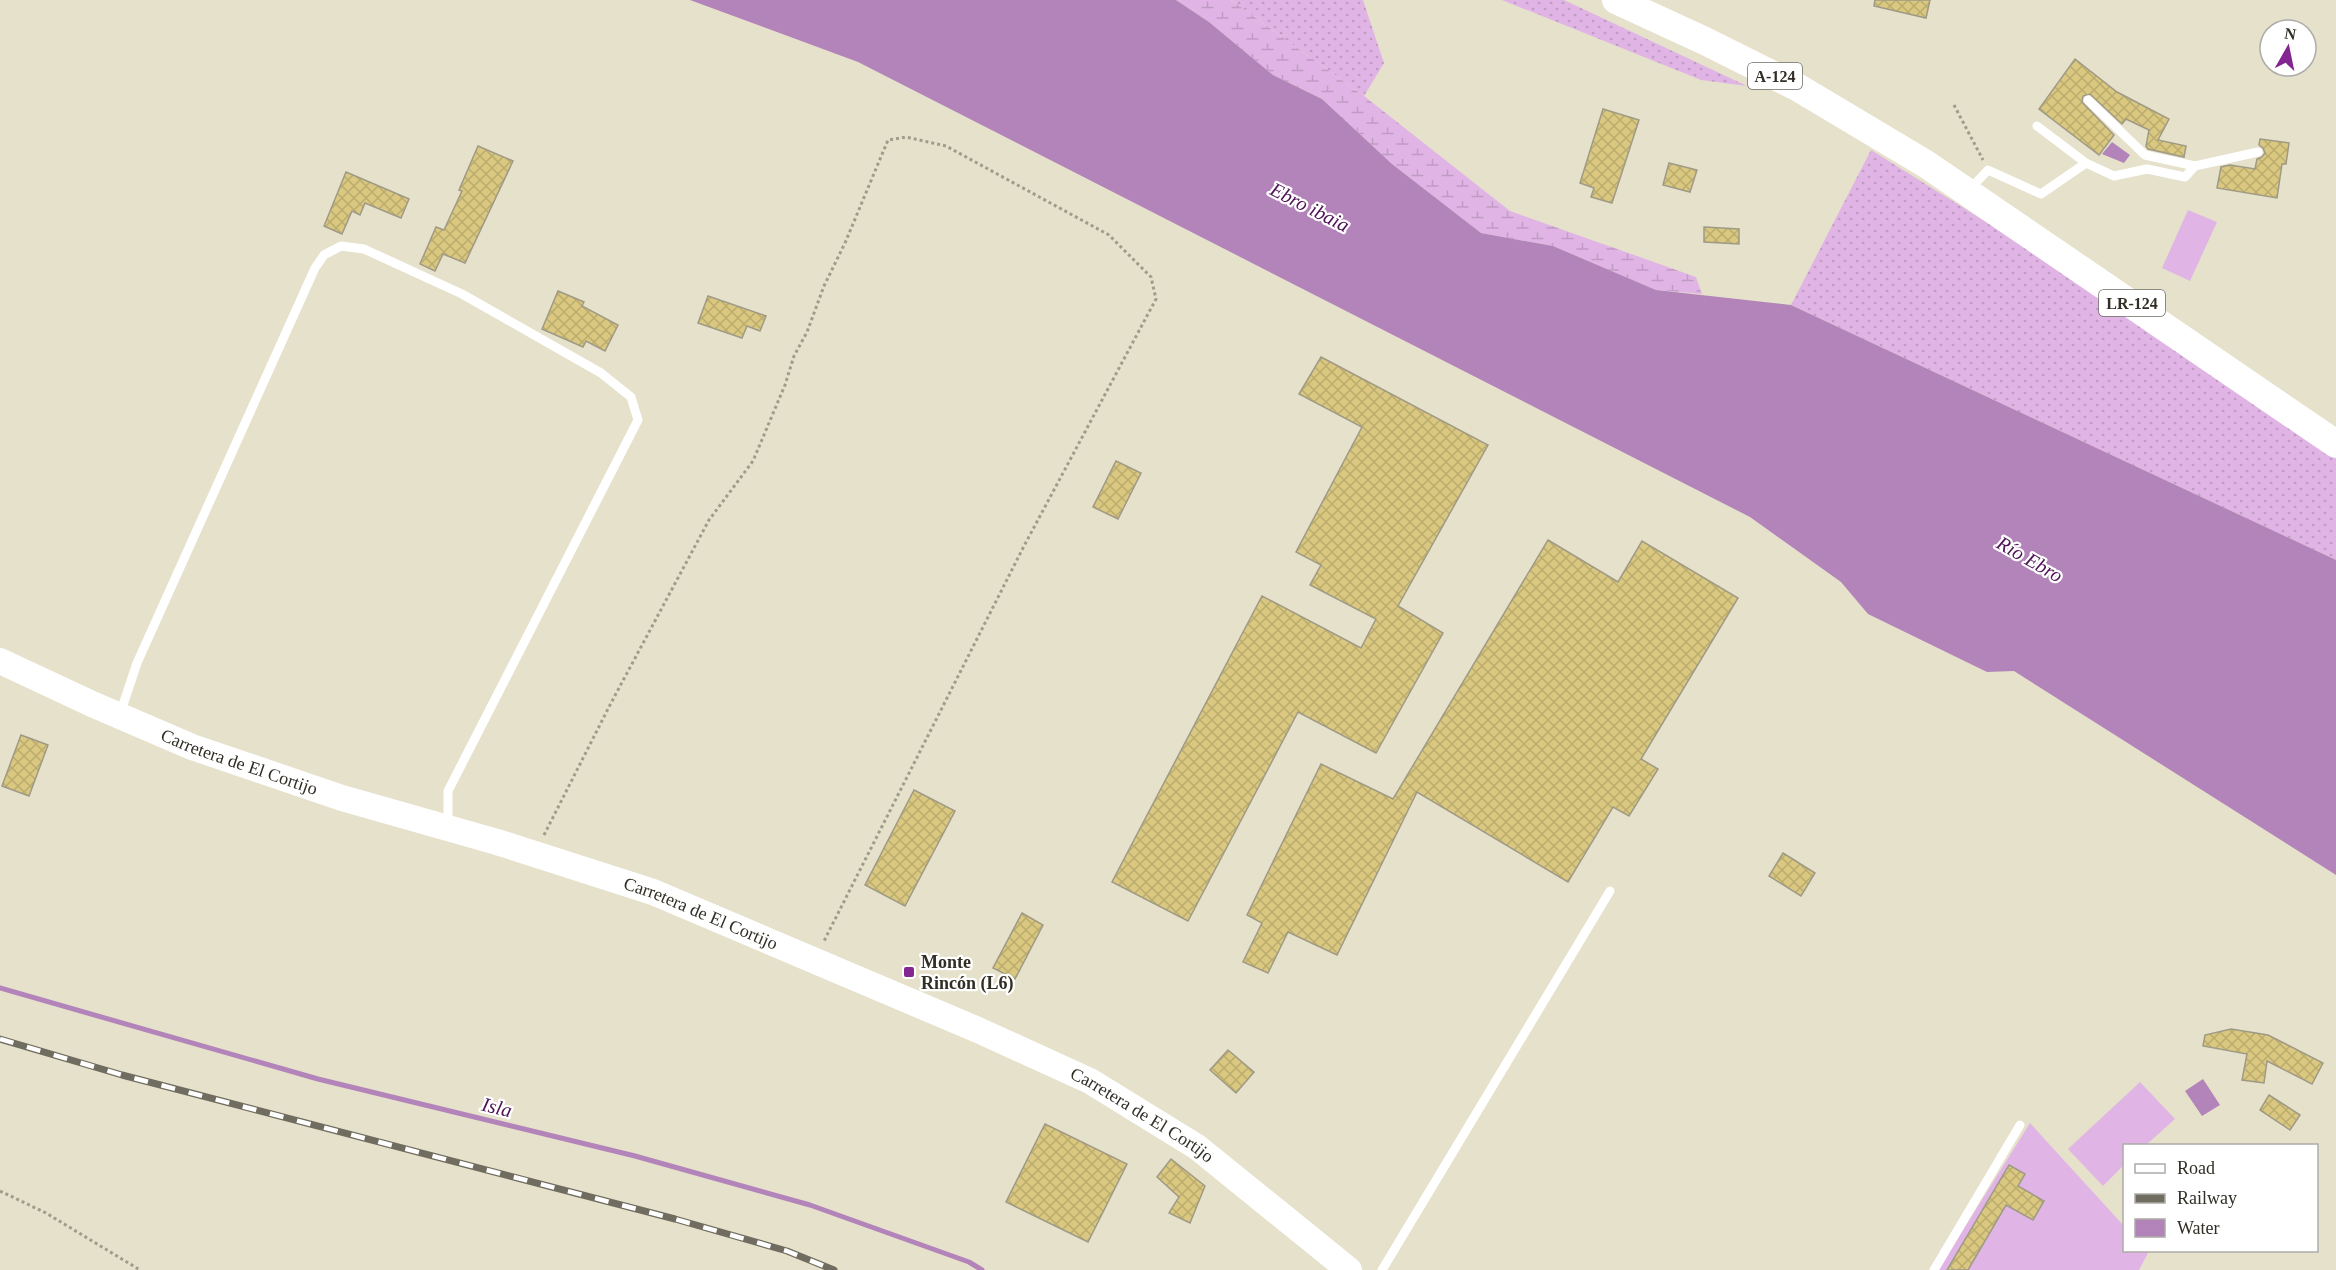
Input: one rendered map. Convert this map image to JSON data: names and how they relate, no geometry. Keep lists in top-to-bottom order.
{
  "streets": {
    "main road": ["A-124", "LR-124"],
    "street": ["Carretera de El Cortijo"]
  },
  "crossings": [
    ["A-124", "LR-124"]
  ],
  "water": ["Ebro ibaia", "Río Ebro", "Isla"],
  "places": {
    "transit": ["Monte Rincón (L6)"]
  },
  "legend": ["Road", "Railway", "Water"],
  "north": "top"
}
